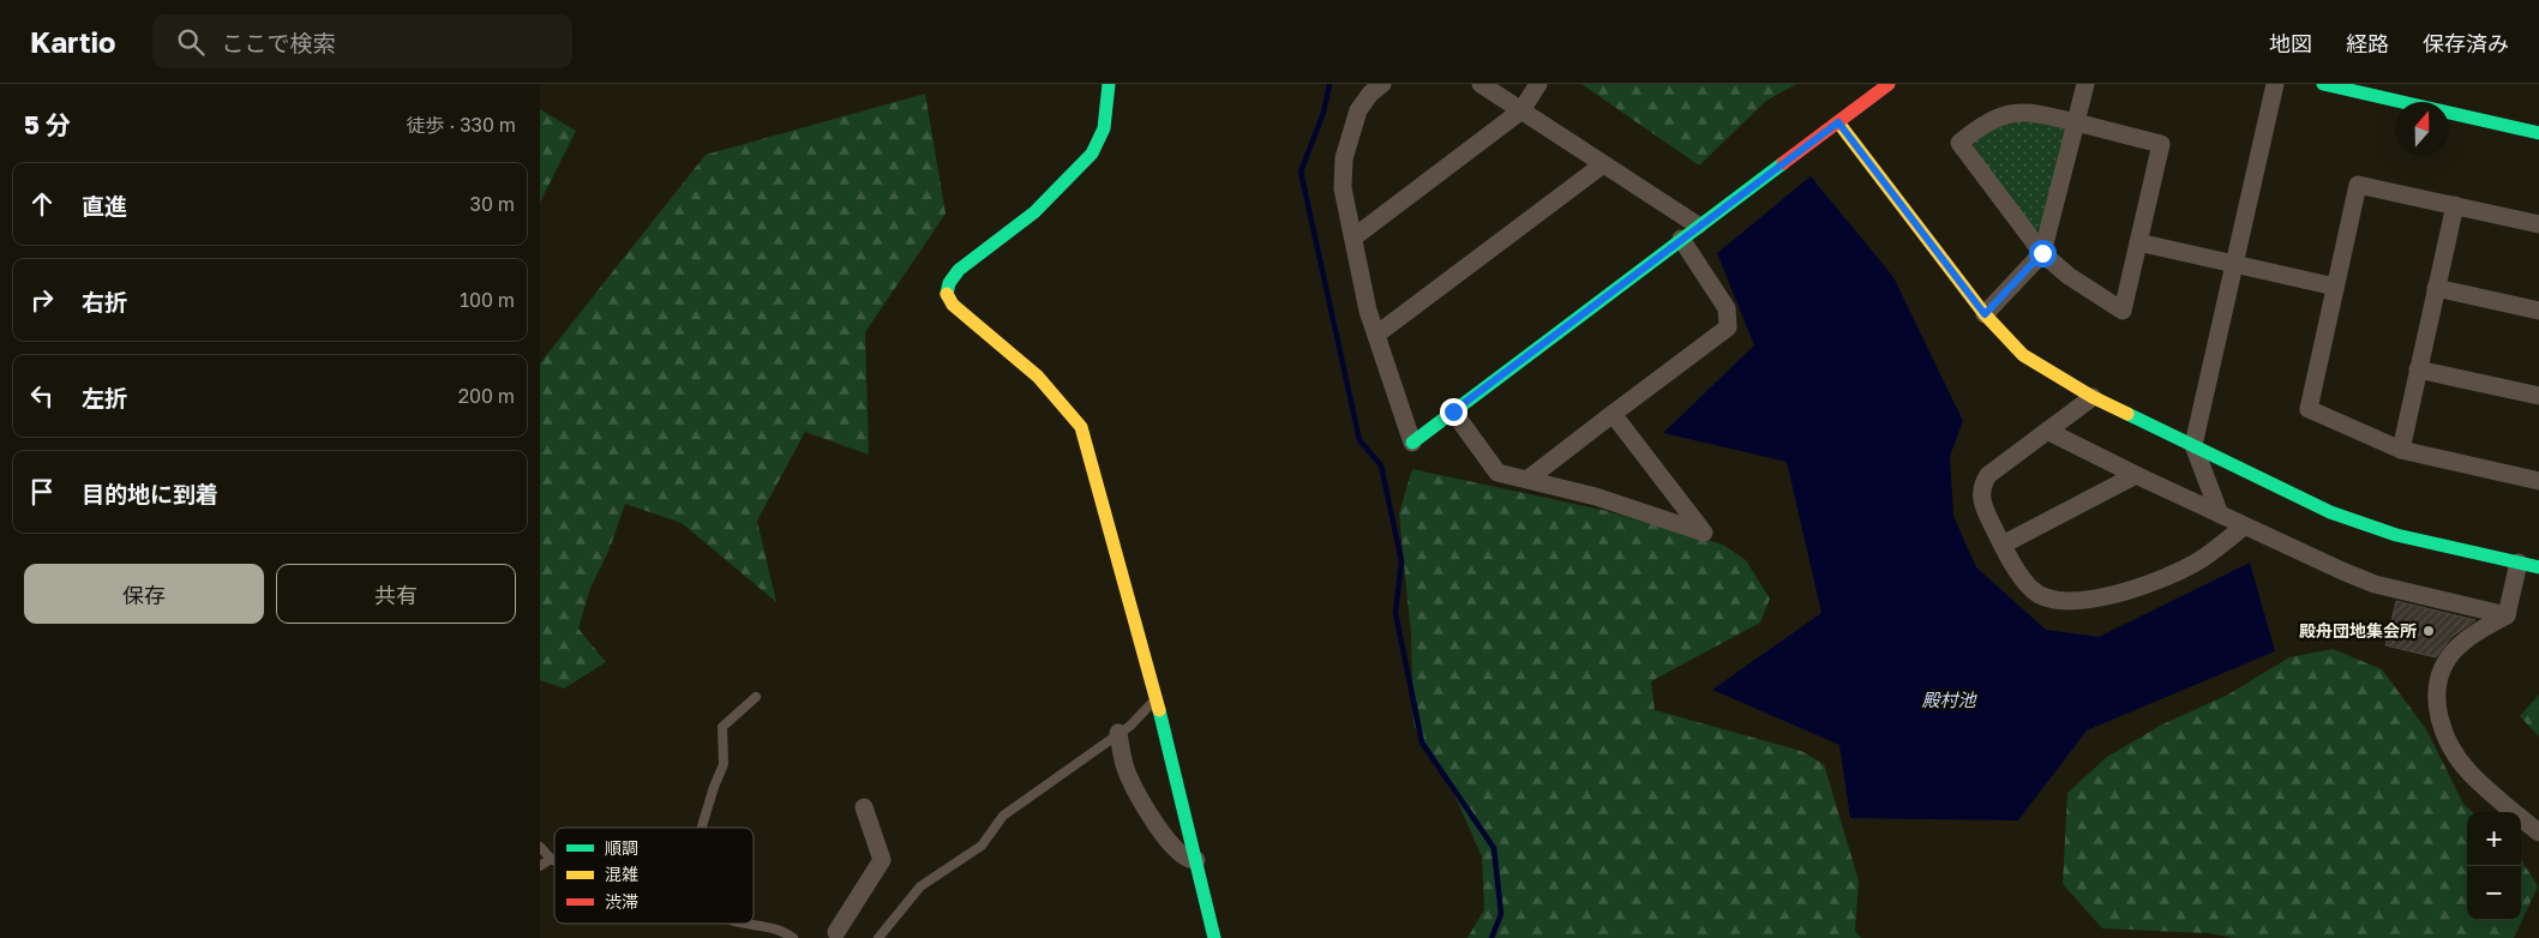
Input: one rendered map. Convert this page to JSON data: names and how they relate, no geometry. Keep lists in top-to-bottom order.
{
  "water": ["殿村池"],
  "places": ["殿舟団地集会所"],
  "legend": ["順調", "混雑", "渋滞"],
  "north": "top",
  "page": {
    "header": "Kartio",
    "search": "ここで検索",
    "nav": ["地図", "経路", "保存済み"],
    "heading": ["5 分", "徒歩 · 330 m"],
    "list": [
      ["直進", "30 m"],
      ["右折", "100 m"],
      ["左折", "200 m"],
      "目的地に到着"
    ],
    "buttons": ["保存", "共有"],
    "map_buttons": ["+", "−"]
  }
}
